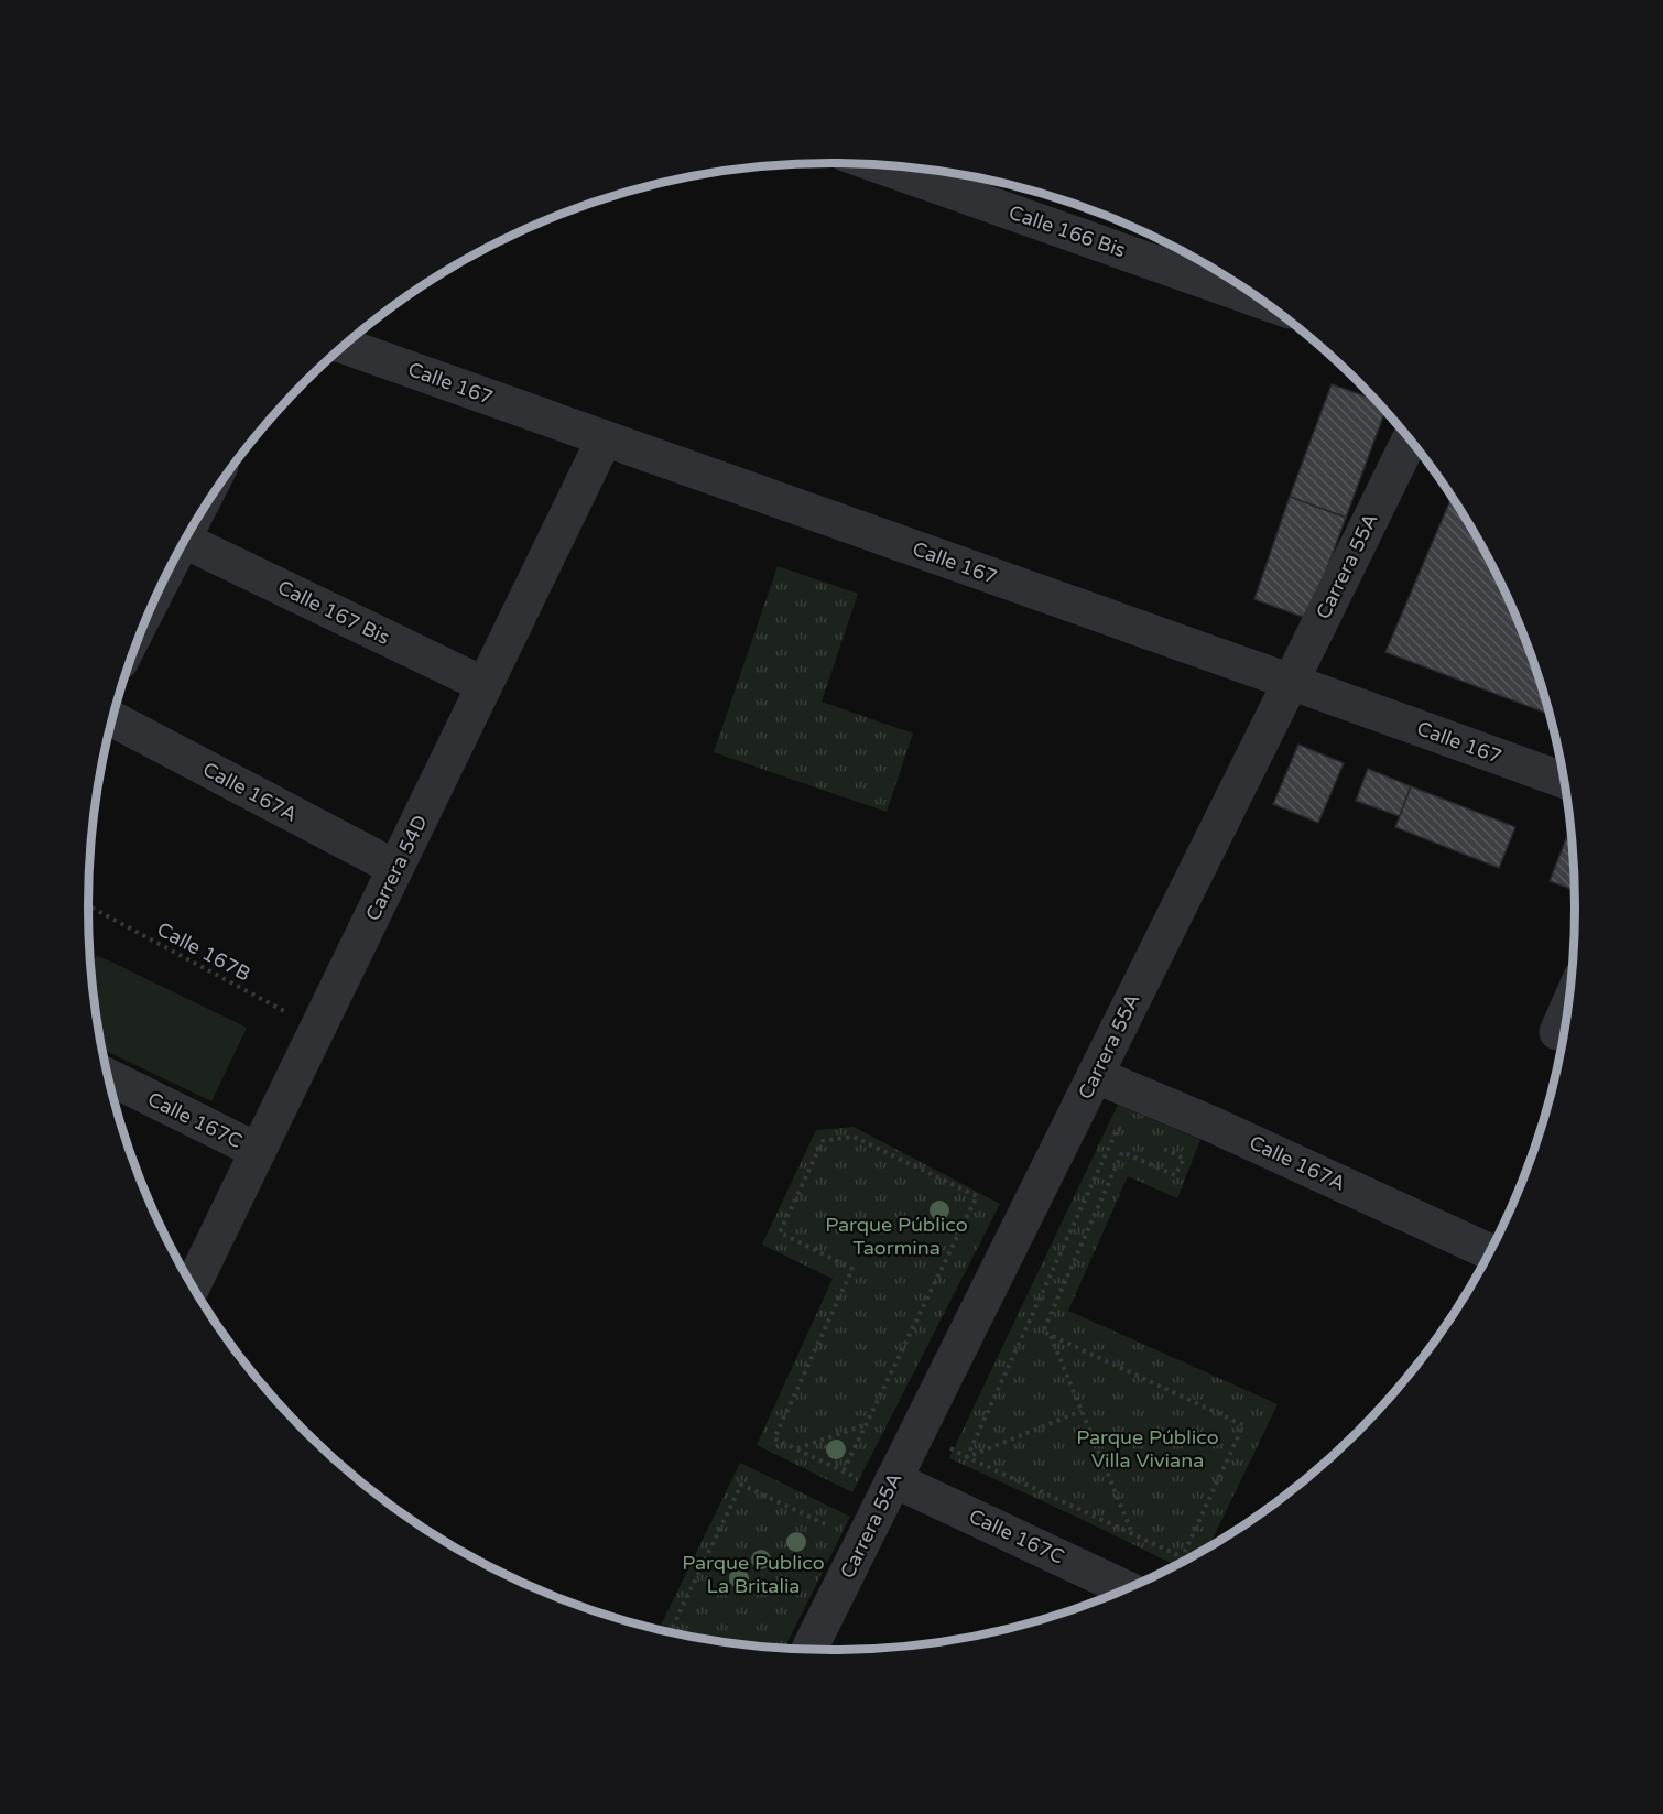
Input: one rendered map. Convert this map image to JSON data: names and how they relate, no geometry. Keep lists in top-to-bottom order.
{
  "streets": {
    "street": [
      "Calle 166 Bis",
      "Calle 167",
      "Carrera 55A",
      "Calle 167 Bis",
      "Calle 167A",
      "Carrera 54D",
      "Calle 167C"
    ],
    "path": ["Calle 167B"]
  },
  "crossings": [
    ["Calle 167", "Carrera 55A"],
    ["Calle 167", "Carrera 54D"],
    ["Carrera 55A", "Calle 167A"],
    ["Carrera 55A", "Calle 167C"],
    ["Calle 167 Bis", "Carrera 54D"],
    ["Calle 167A", "Carrera 54D"],
    ["Carrera 54D", "Calle 167B"],
    ["Carrera 54D", "Calle 167C"]
  ],
  "parks": ["Parque Público Taormina", "Parque Público Villa Viviana", "Parque Publico La Britalia"]
}
